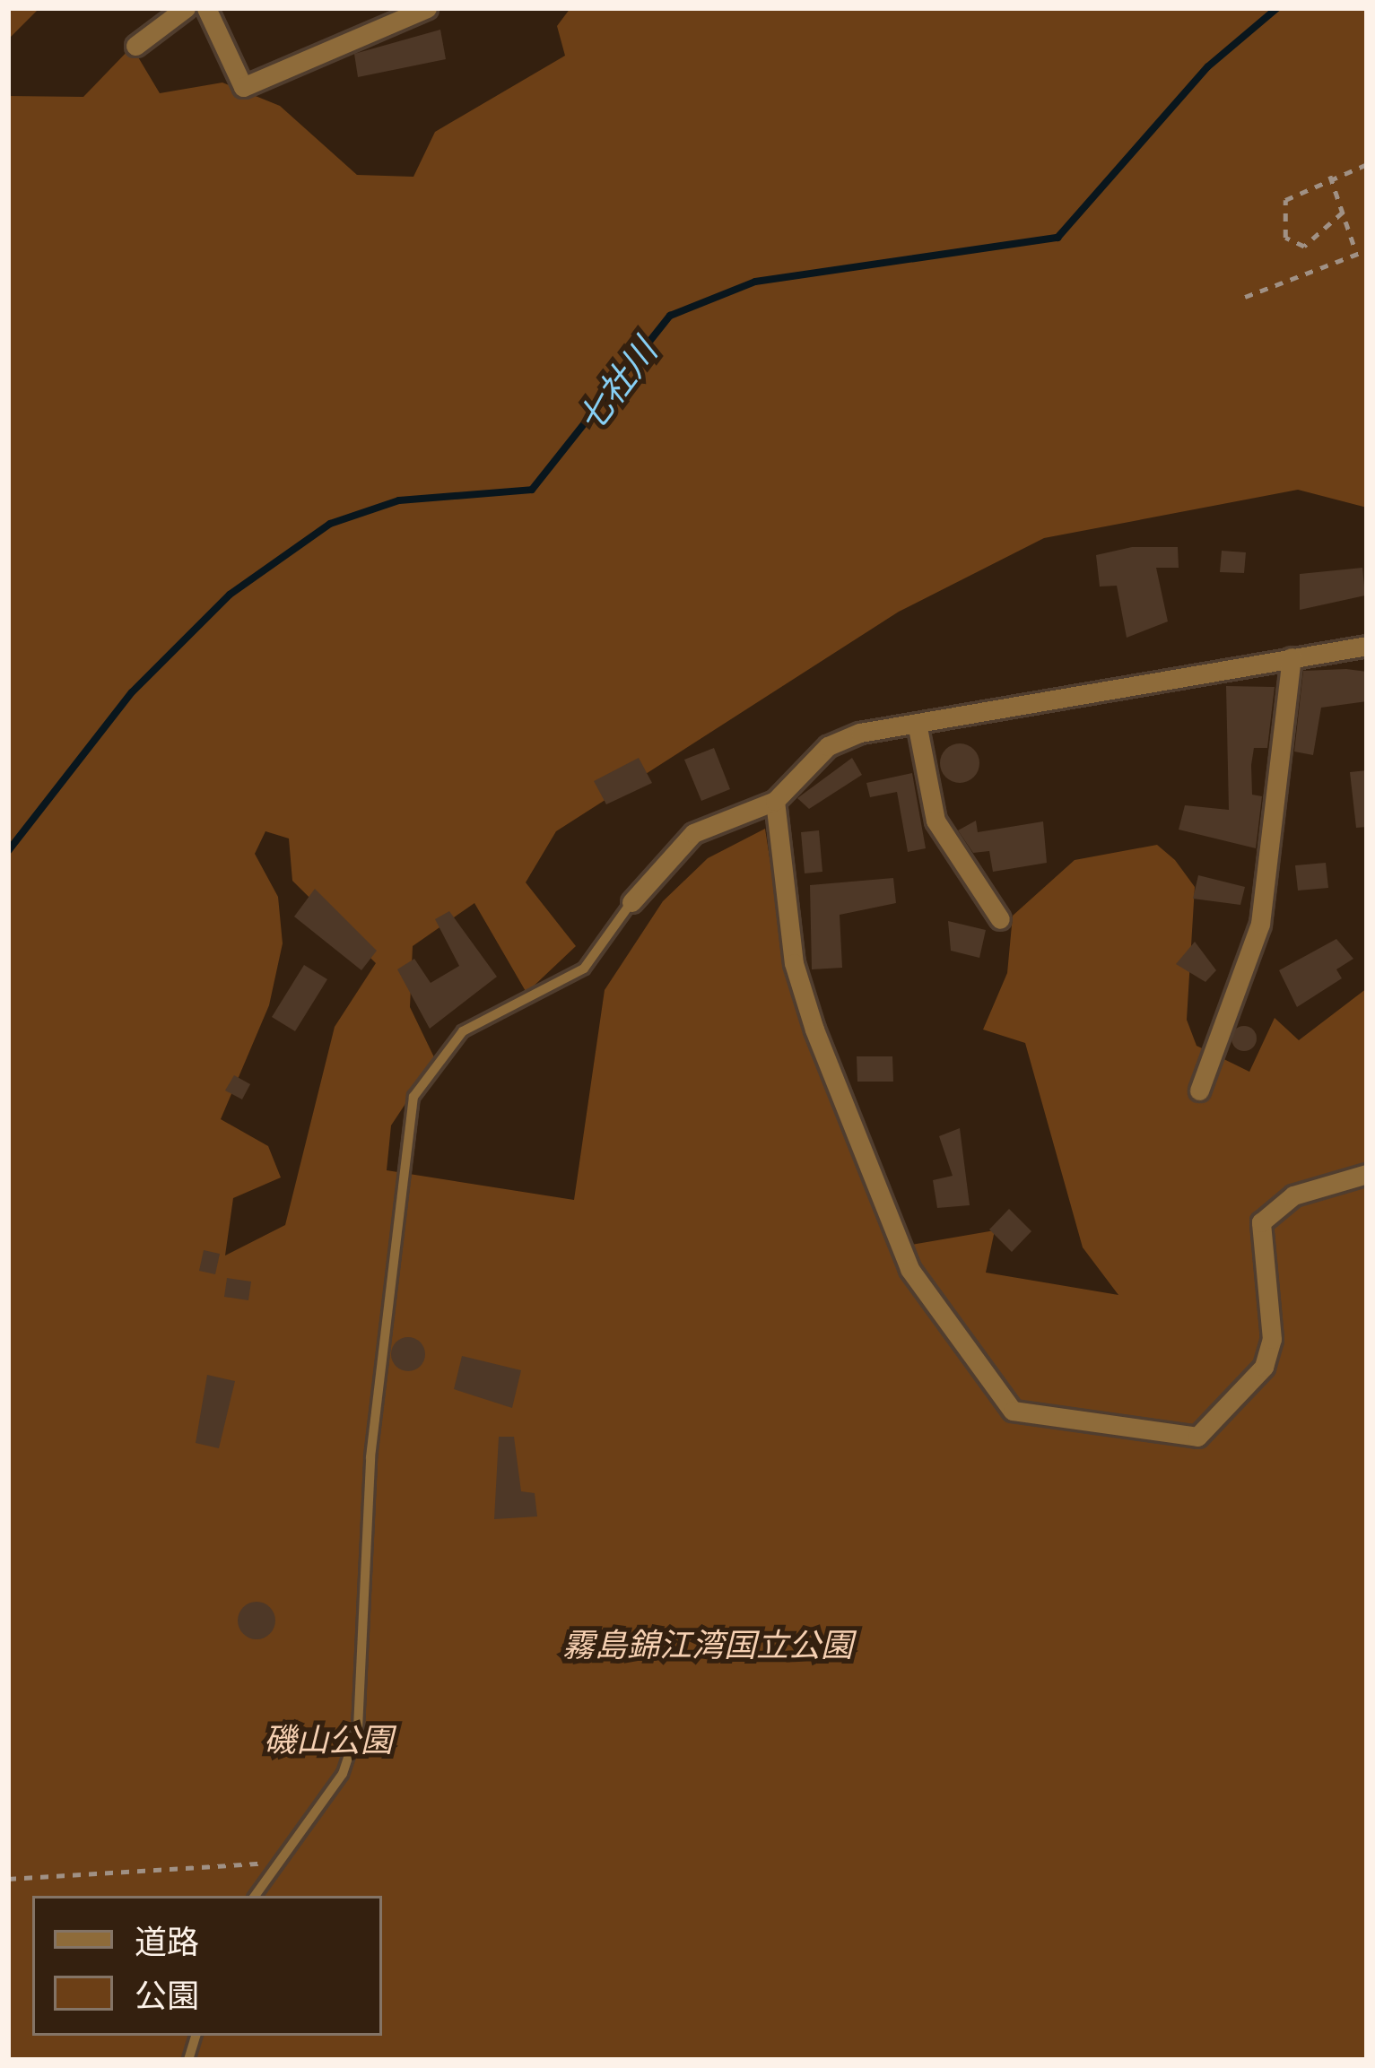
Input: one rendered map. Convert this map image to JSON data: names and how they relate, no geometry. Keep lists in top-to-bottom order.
{
  "water": ["七社川"],
  "parks": ["霧島錦江湾国立公園", "磯山公園"],
  "legend": ["道路", "公園"]
}
